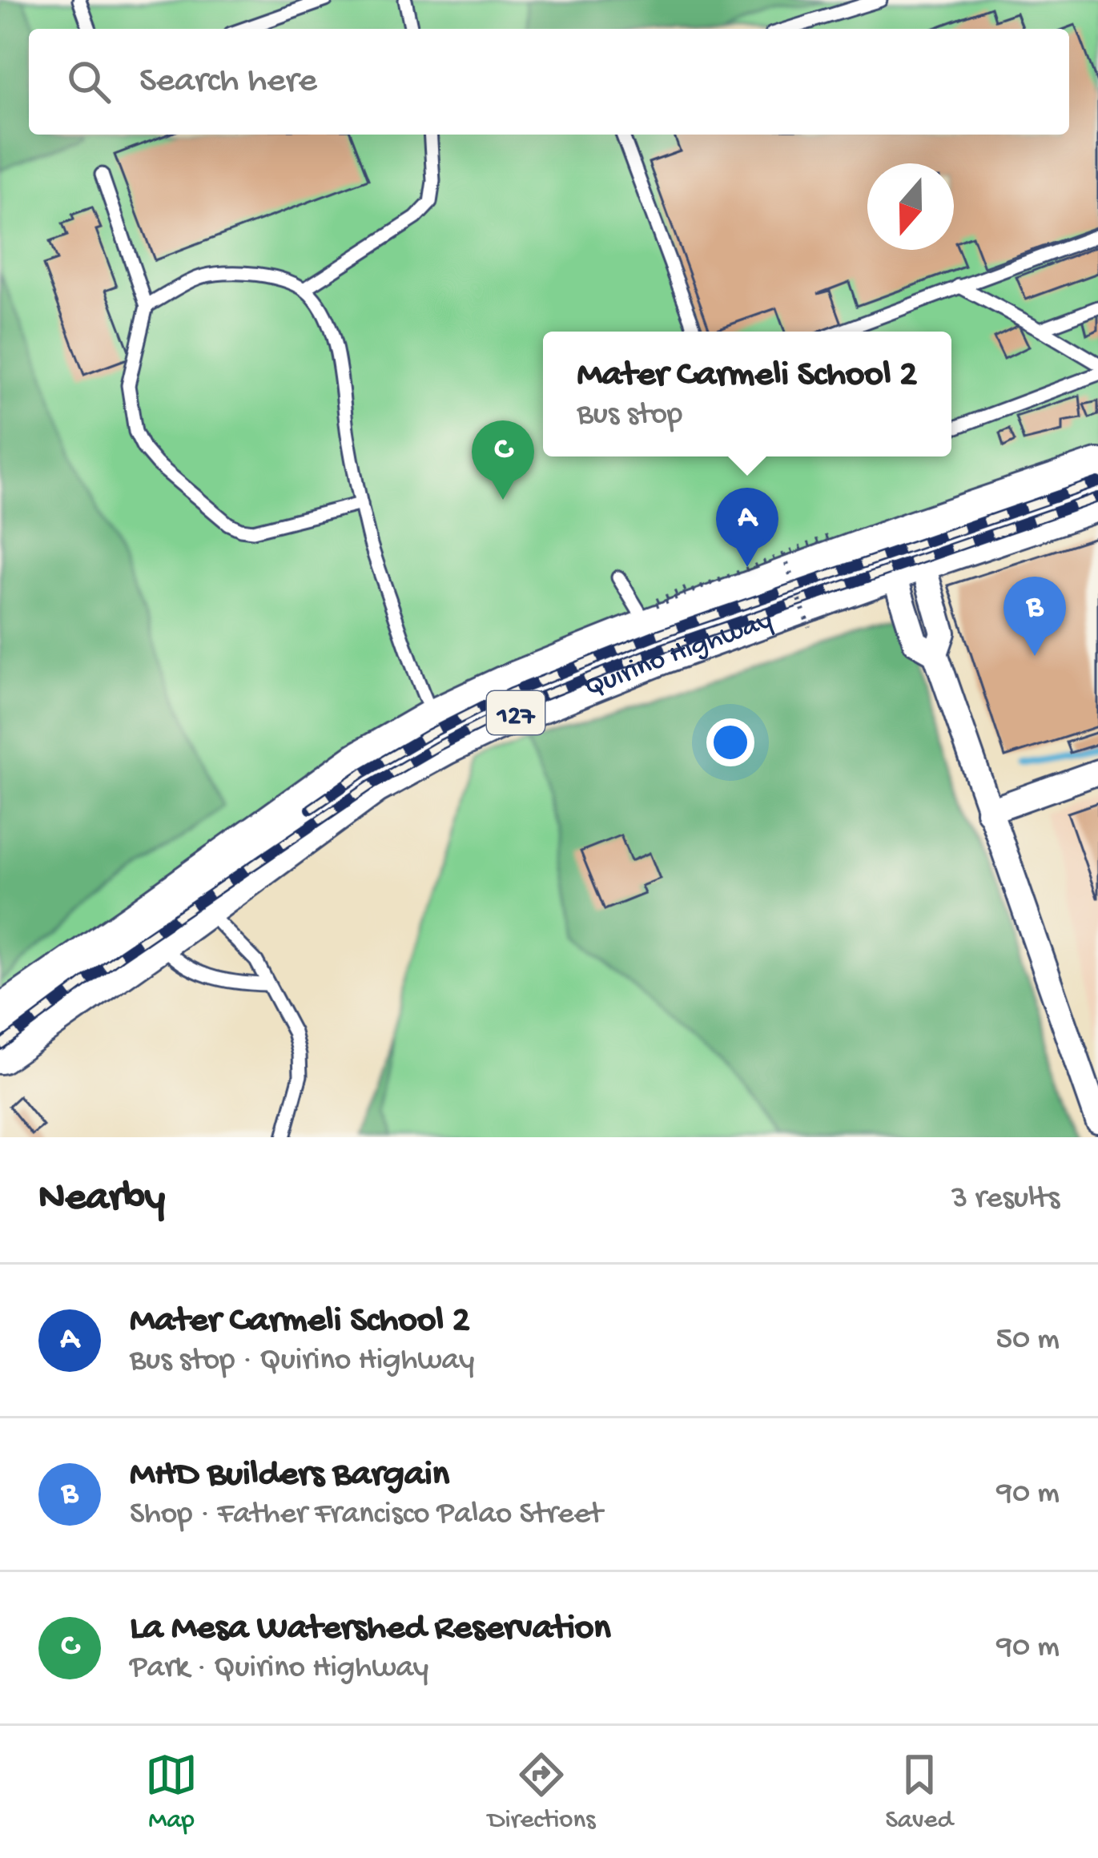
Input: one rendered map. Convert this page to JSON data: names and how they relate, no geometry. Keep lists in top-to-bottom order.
{
  "streets": {
    "main road": ["Quirino Highway", "127"]
  },
  "north": "bottom",
  "page": {
    "search": "Search here",
    "popup": ["Mater Carmeli School 2", "Bus stop"],
    "pins": ["C", "A", "B"],
    "heading": ["Nearby", "3 results"],
    "list": [
      {
        "mark": "A",
        "name": "Mater Carmeli School 2",
        "note": "Bus stop · Quirino Highway",
        "value": "50 m"
      },
      {
        "mark": "B",
        "name": "MHD Builders Bargain",
        "note": "Shop · Father Francisco Palao Street",
        "value": "90 m"
      },
      {
        "mark": "C",
        "name": "La Mesa Watershed Reservation",
        "note": "Park · Quirino Highway",
        "value": "90 m"
      }
    ],
    "nav": ["Map", "Directions", "Saved"]
  }
}
